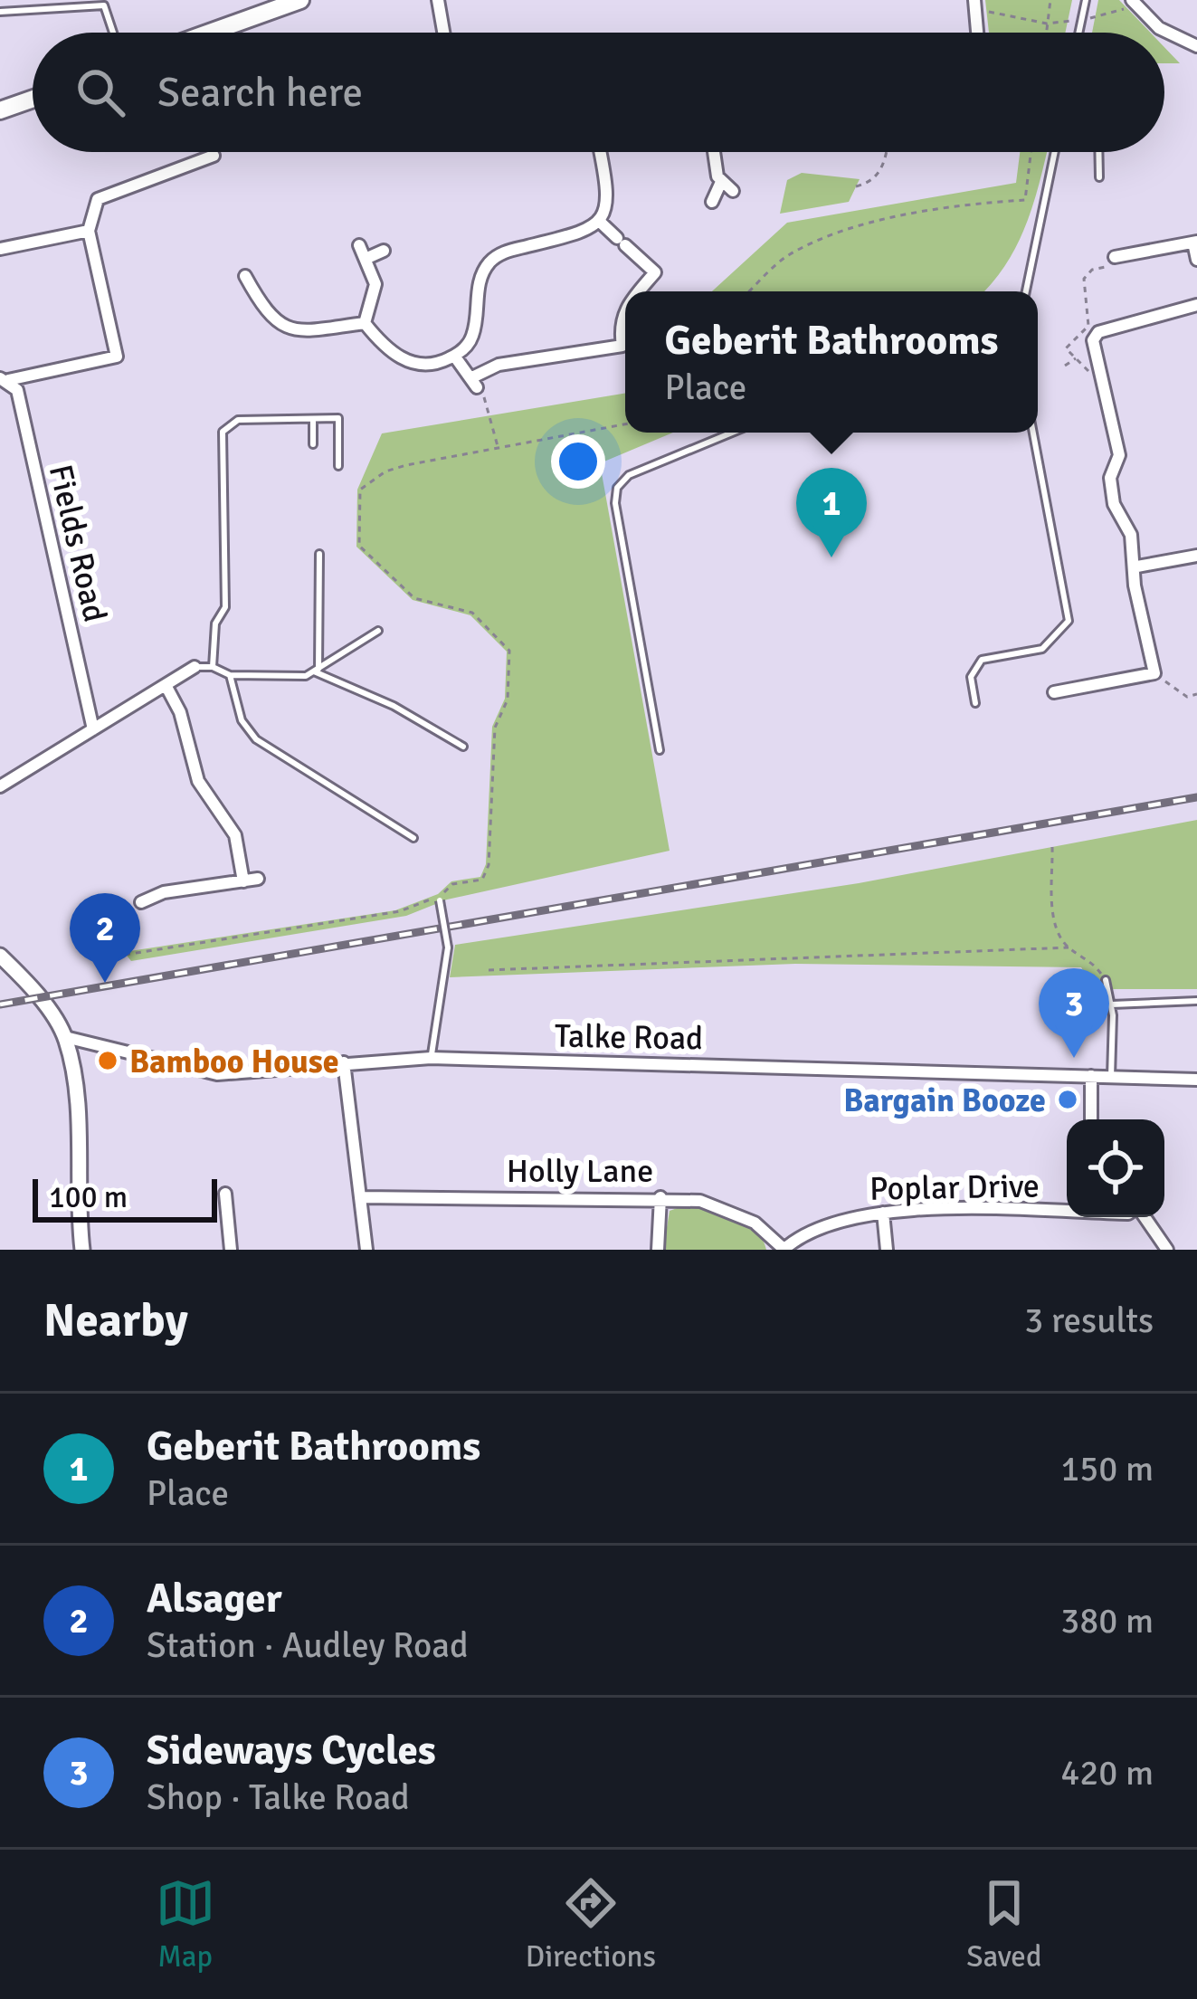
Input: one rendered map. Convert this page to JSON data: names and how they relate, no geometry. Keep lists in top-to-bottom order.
{
  "streets": {
    "street": [
      "Fields Road",
      "Talke Road",
      "Holly Lane",
      "Poplar Drive"
    ]
  },
  "crossings": [
    ["Holly Lane", "Poplar Drive"]
  ],
  "places": ["Bamboo House", "Bargain Booze"],
  "scale_bar": "100 m",
  "page": {
    "search": "Search here",
    "popup": ["Geberit Bathrooms", "Place"],
    "pins": ["1", "2", "3"],
    "scale": "100 m",
    "heading": ["Nearby", "3 results"],
    "list": [
      {
        "mark": "1",
        "name": "Geberit Bathrooms",
        "note": "Place",
        "value": "150 m"
      },
      {
        "mark": "2",
        "name": "Alsager",
        "note": "Station · Audley Road",
        "value": "380 m"
      },
      {
        "mark": "3",
        "name": "Sideways Cycles",
        "note": "Shop · Talke Road",
        "value": "420 m"
      }
    ],
    "nav": ["Map", "Directions", "Saved"]
  }
}
